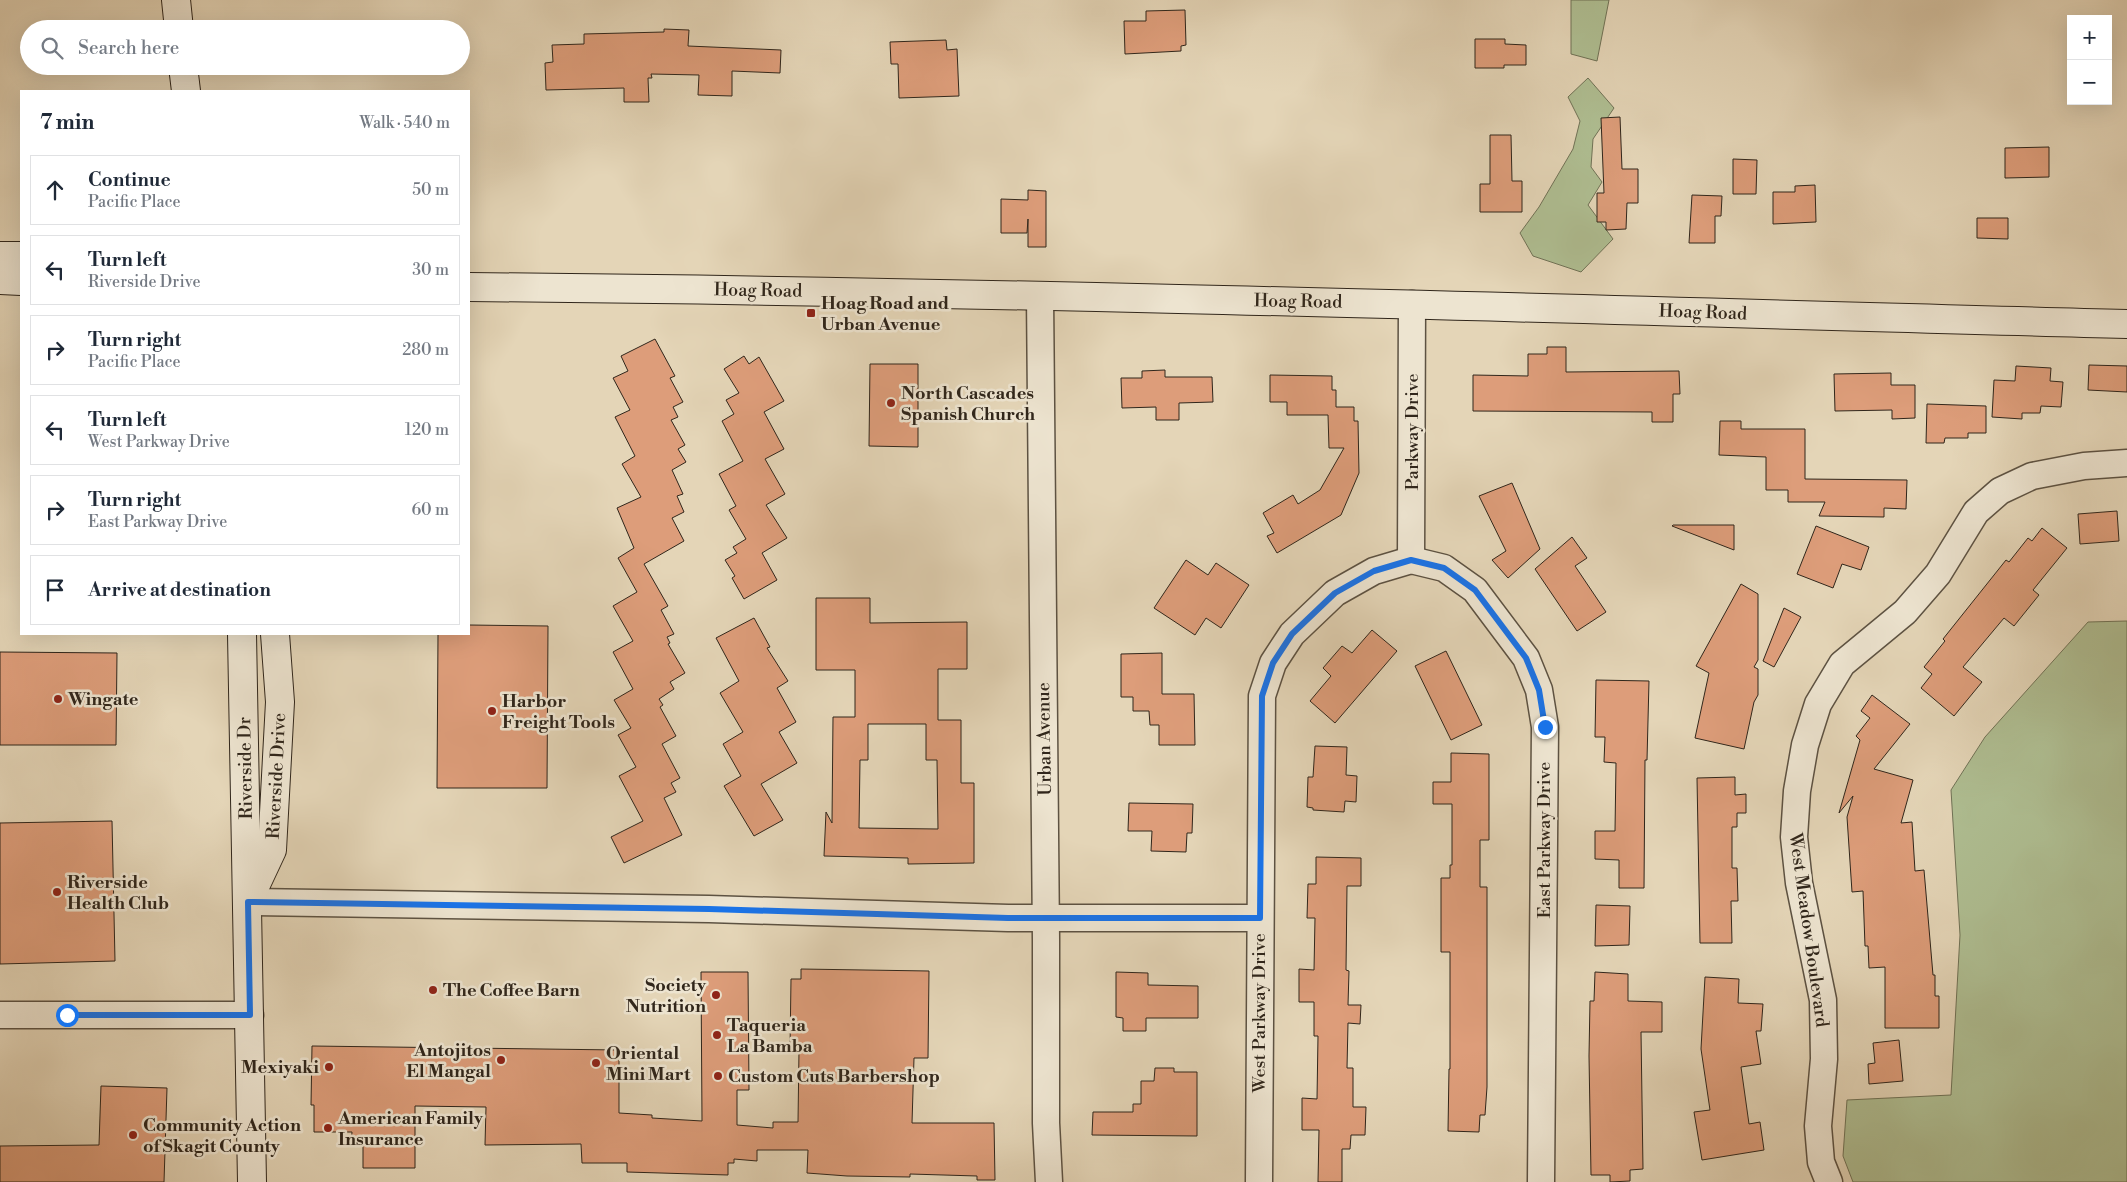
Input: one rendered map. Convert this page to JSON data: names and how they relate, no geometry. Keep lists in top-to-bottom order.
{
  "streets": {
    "street": [
      "Hoag Road",
      "Parkway Drive",
      "Urban Avenue",
      "Riverside Dr",
      "Riverside Drive",
      "East Parkway Drive",
      "West Meadow Boulevard",
      "West Parkway Drive"
    ]
  },
  "crossings": [
    ["Hoag Road", "Parkway Drive"],
    ["Hoag Road", "Urban Avenue"],
    ["Parkway Drive", "East Parkway Drive"],
    ["Parkway Drive", "West Parkway Drive"],
    ["Riverside Dr", "Riverside Drive"],
    ["East Parkway Drive", "West Parkway Drive"]
  ],
  "places": {
    "transit": ["Hoag Road and Urban Avenue"],
    "other": [
      "North Cascades Spanish Church",
      "Wingate",
      "Harbor Freight Tools",
      "Riverside Health Club",
      "The Coffee Barn",
      "Society Nutrition",
      "Taqueria La Bamba",
      "Antojitos El Mangal",
      "Oriental Mini Mart",
      "Mexiyaki",
      "Custom Cuts Barbershop",
      "American Family Insurance",
      "Community Action of Skagit County"
    ]
  },
  "page": {
    "map_buttons": ["+", "−"],
    "search": "Search here",
    "heading": ["7 min", "Walk · 540 m"],
    "list": [
      ["Continue", "Pacific Place", "50 m"],
      ["Turn left", "Riverside Drive", "30 m"],
      ["Turn right", "Pacific Place", "280 m"],
      ["Turn left", "West Parkway Drive", "120 m"],
      ["Turn right", "East Parkway Drive", "60 m"],
      "Arrive at destination"
    ]
  }
}
